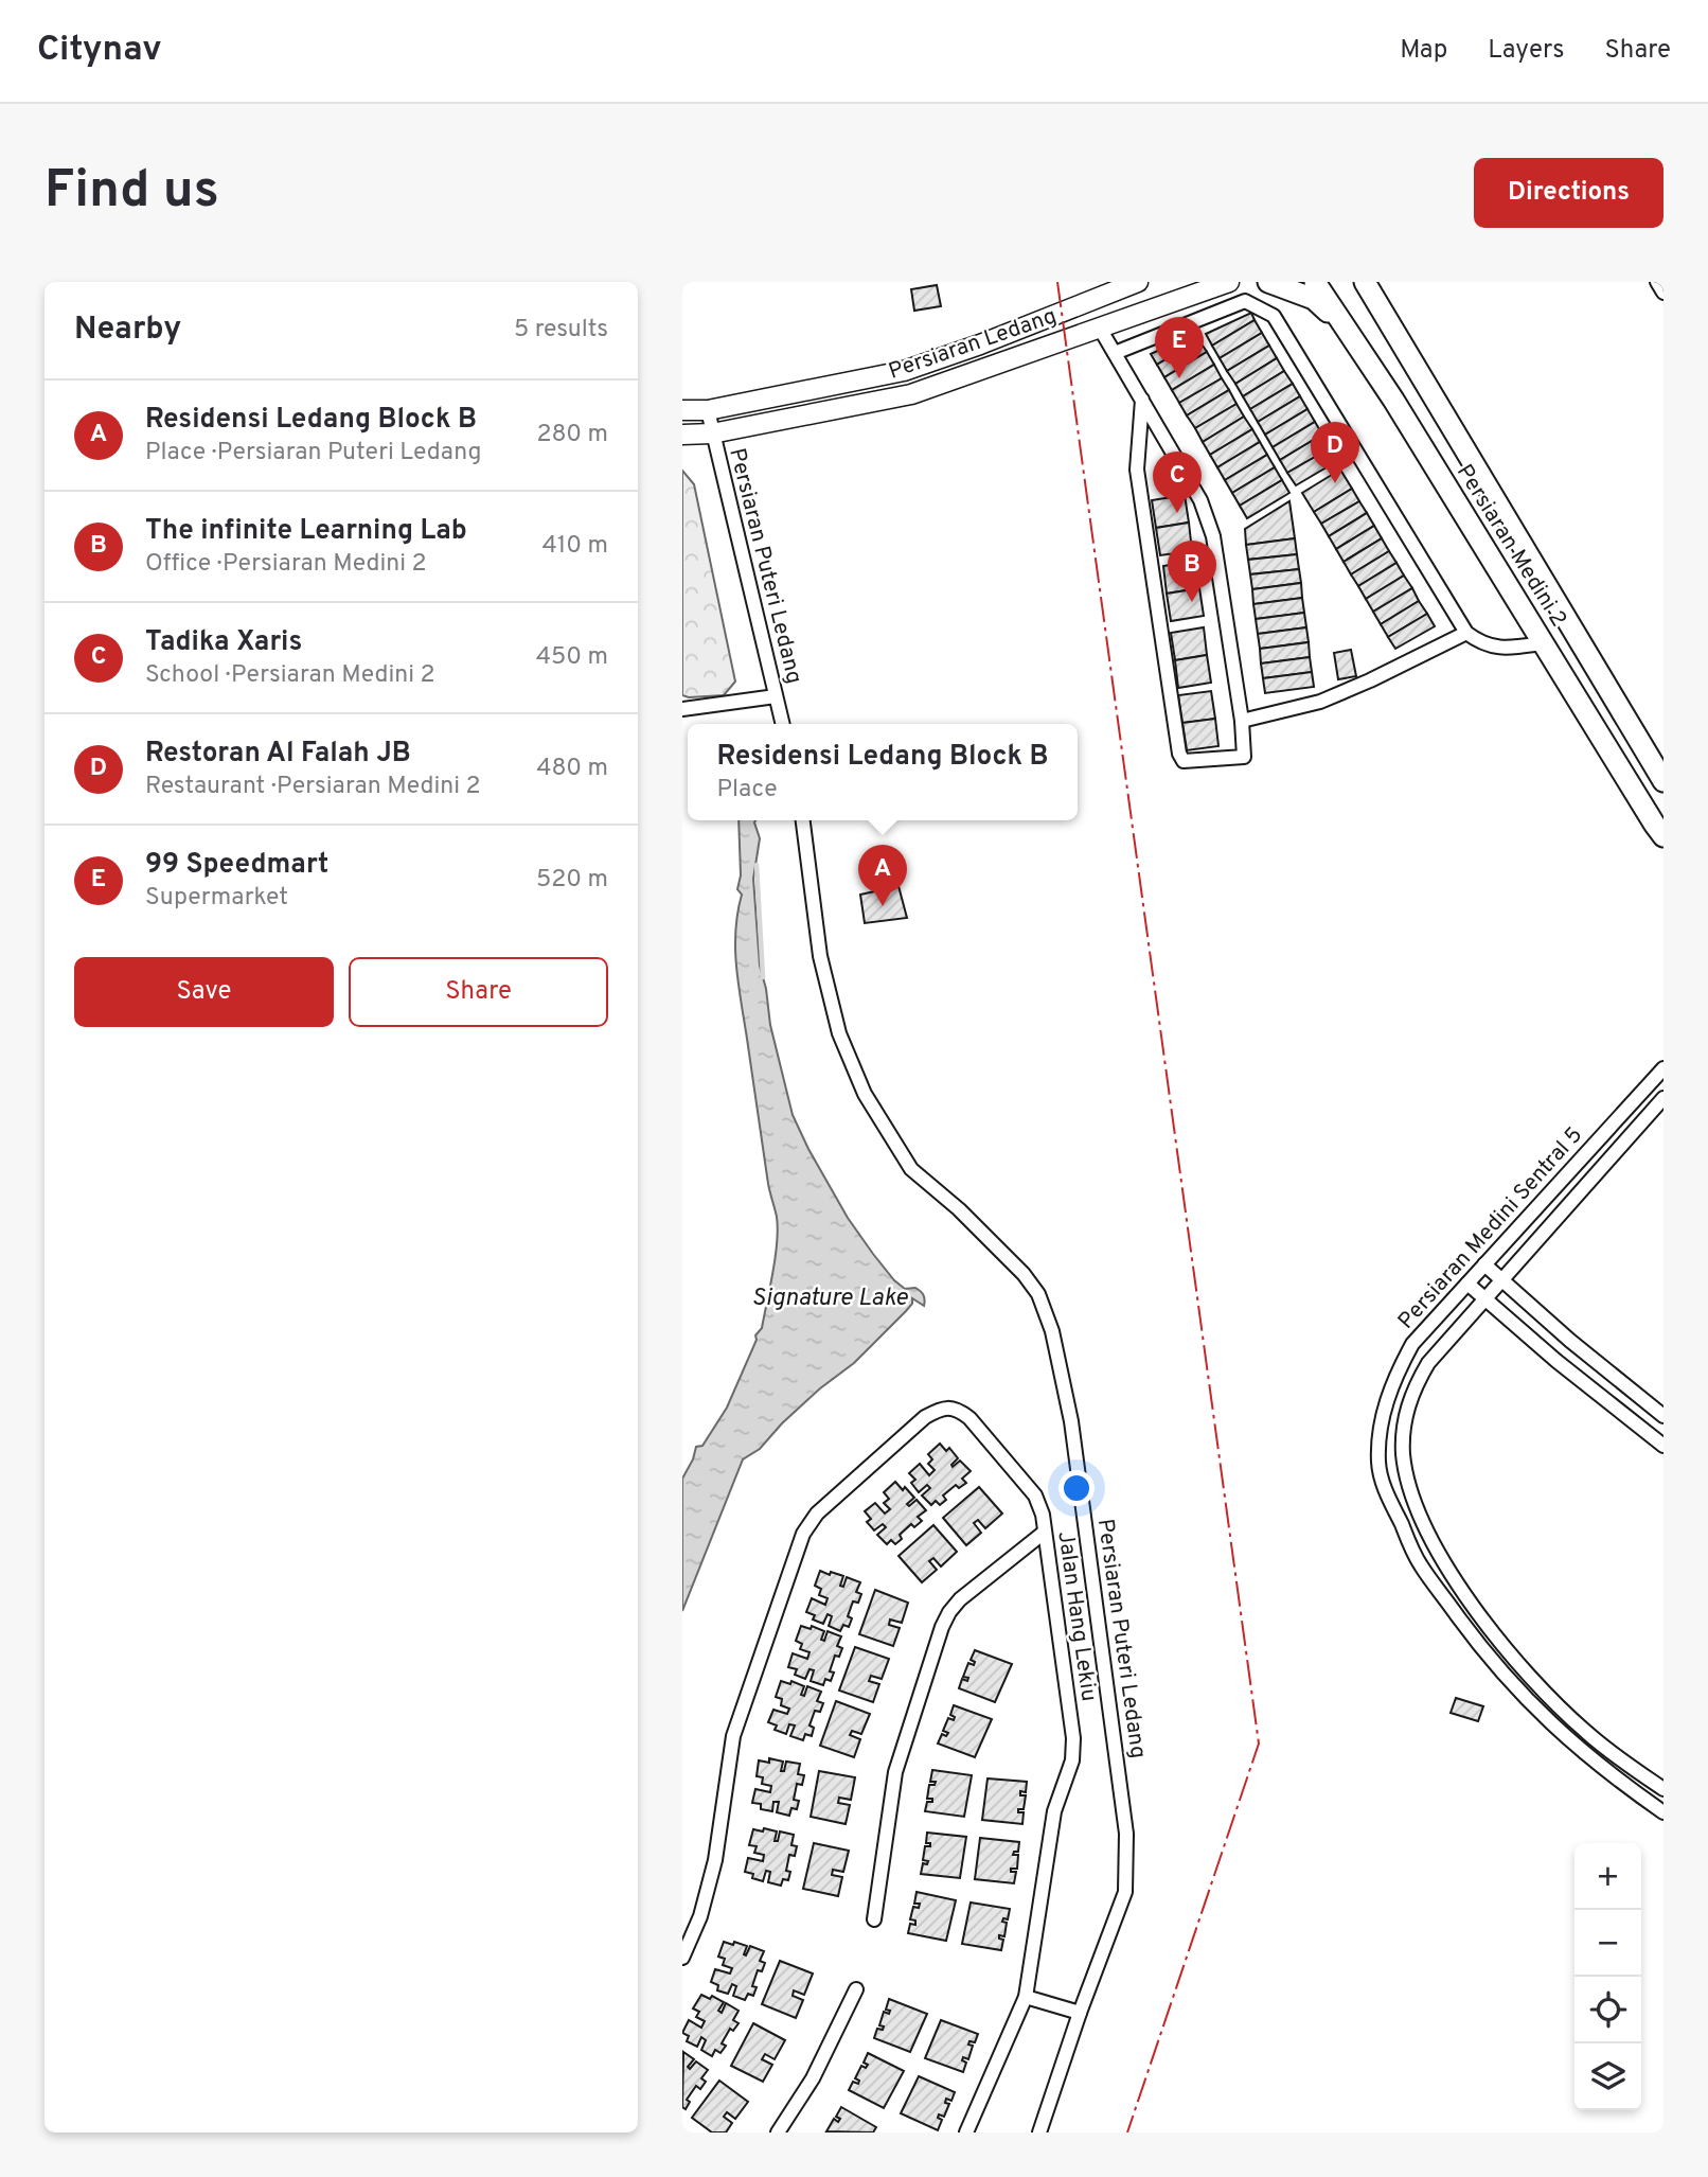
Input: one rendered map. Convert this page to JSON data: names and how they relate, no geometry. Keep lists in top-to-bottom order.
{
  "streets": {
    "main road": ["Persiaran Medini 2"],
    "street": [
      "Persiaran Ledang",
      "Persiaran Puteri Ledang",
      "Persiaran Medini Sentral 5",
      "Jalan Hang Lekiu"
    ]
  },
  "crossings": [
    ["Persiaran Ledang", "Persiaran Puteri Ledang"]
  ],
  "water": ["Signature Lake"],
  "page": {
    "header": "Citynav",
    "nav": ["Map", "Layers", "Share"],
    "buttons": [
      "Directions",
      ["Save", "Share"]
    ],
    "title": "Find us",
    "heading": ["Nearby", "5 results"],
    "pins": [
      "E",
      "D",
      "C",
      "B",
      "A"
    ],
    "list": [
      {
        "mark": "A",
        "name": "Residensi Ledang Block B",
        "note": "Place · Persiaran Puteri Ledang",
        "value": "280 m"
      },
      {
        "mark": "B",
        "name": "The infinite Learning Lab",
        "note": "Office · Persiaran Medini 2",
        "value": "410 m"
      },
      {
        "mark": "C",
        "name": "Tadika Xaris",
        "note": "School · Persiaran Medini 2",
        "value": "450 m"
      },
      {
        "mark": "D",
        "name": "Restoran Al Falah JB",
        "note": "Restaurant · Persiaran Medini 2",
        "value": "480 m"
      },
      {
        "mark": "E",
        "name": "99 Speedmart",
        "note": "Supermarket",
        "value": "520 m"
      }
    ],
    "popup": ["Residensi Ledang Block B", "Place"],
    "map_buttons": ["+", "−"]
  }
}
